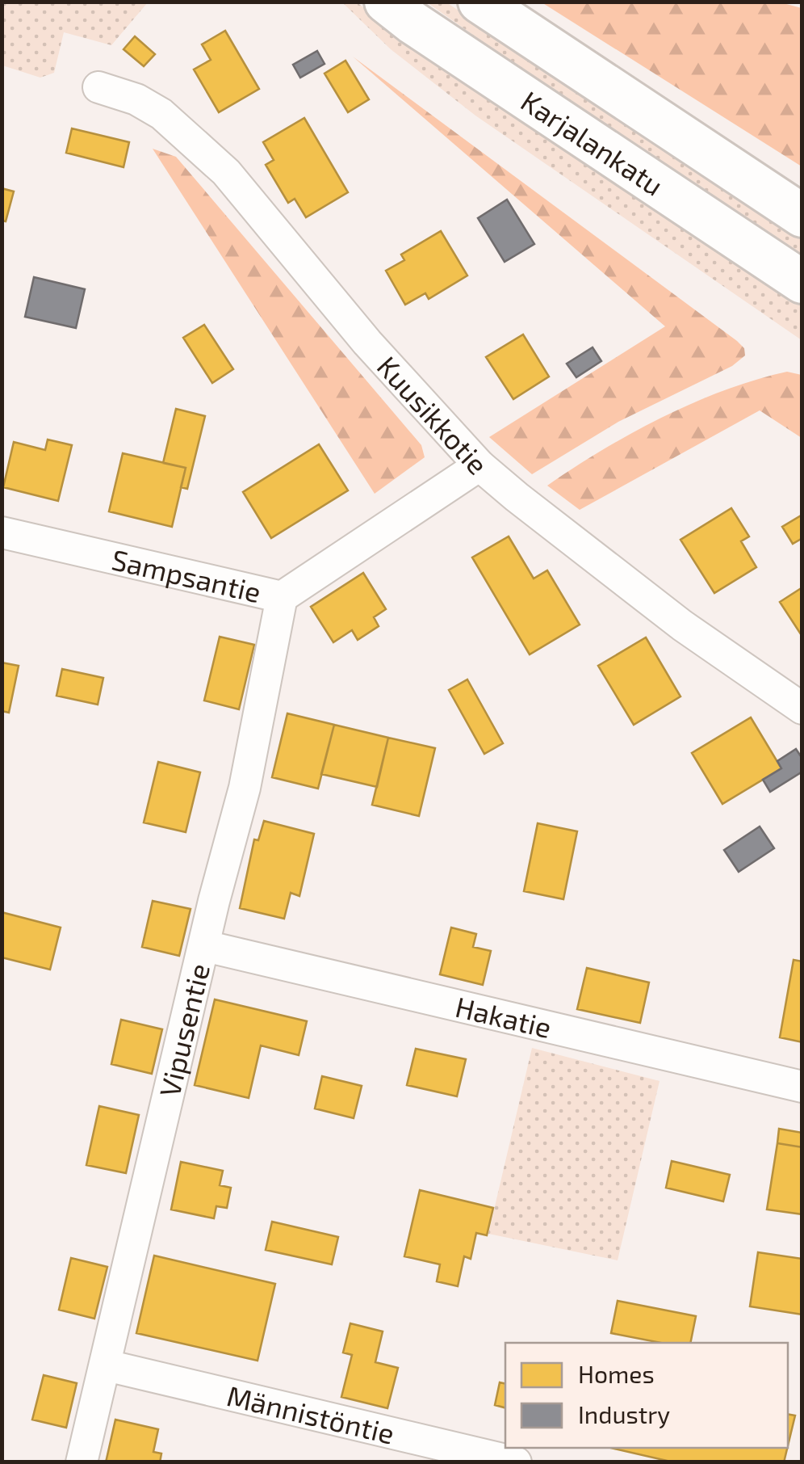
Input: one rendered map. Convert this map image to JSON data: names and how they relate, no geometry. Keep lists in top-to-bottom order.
{
  "streets": {
    "main road": ["Karjalankatu"],
    "street": [
      "Kuusikkotie",
      "Sampsantie",
      "Hakatie",
      "Vipusentie",
      "Männistöntie"
    ]
  },
  "crossings": [
    ["Kuusikkotie", "Sampsantie"],
    ["Sampsantie", "Vipusentie"],
    ["Hakatie", "Vipusentie"],
    ["Vipusentie", "Männistöntie"]
  ],
  "legend": ["Homes", "Industry"]
}
